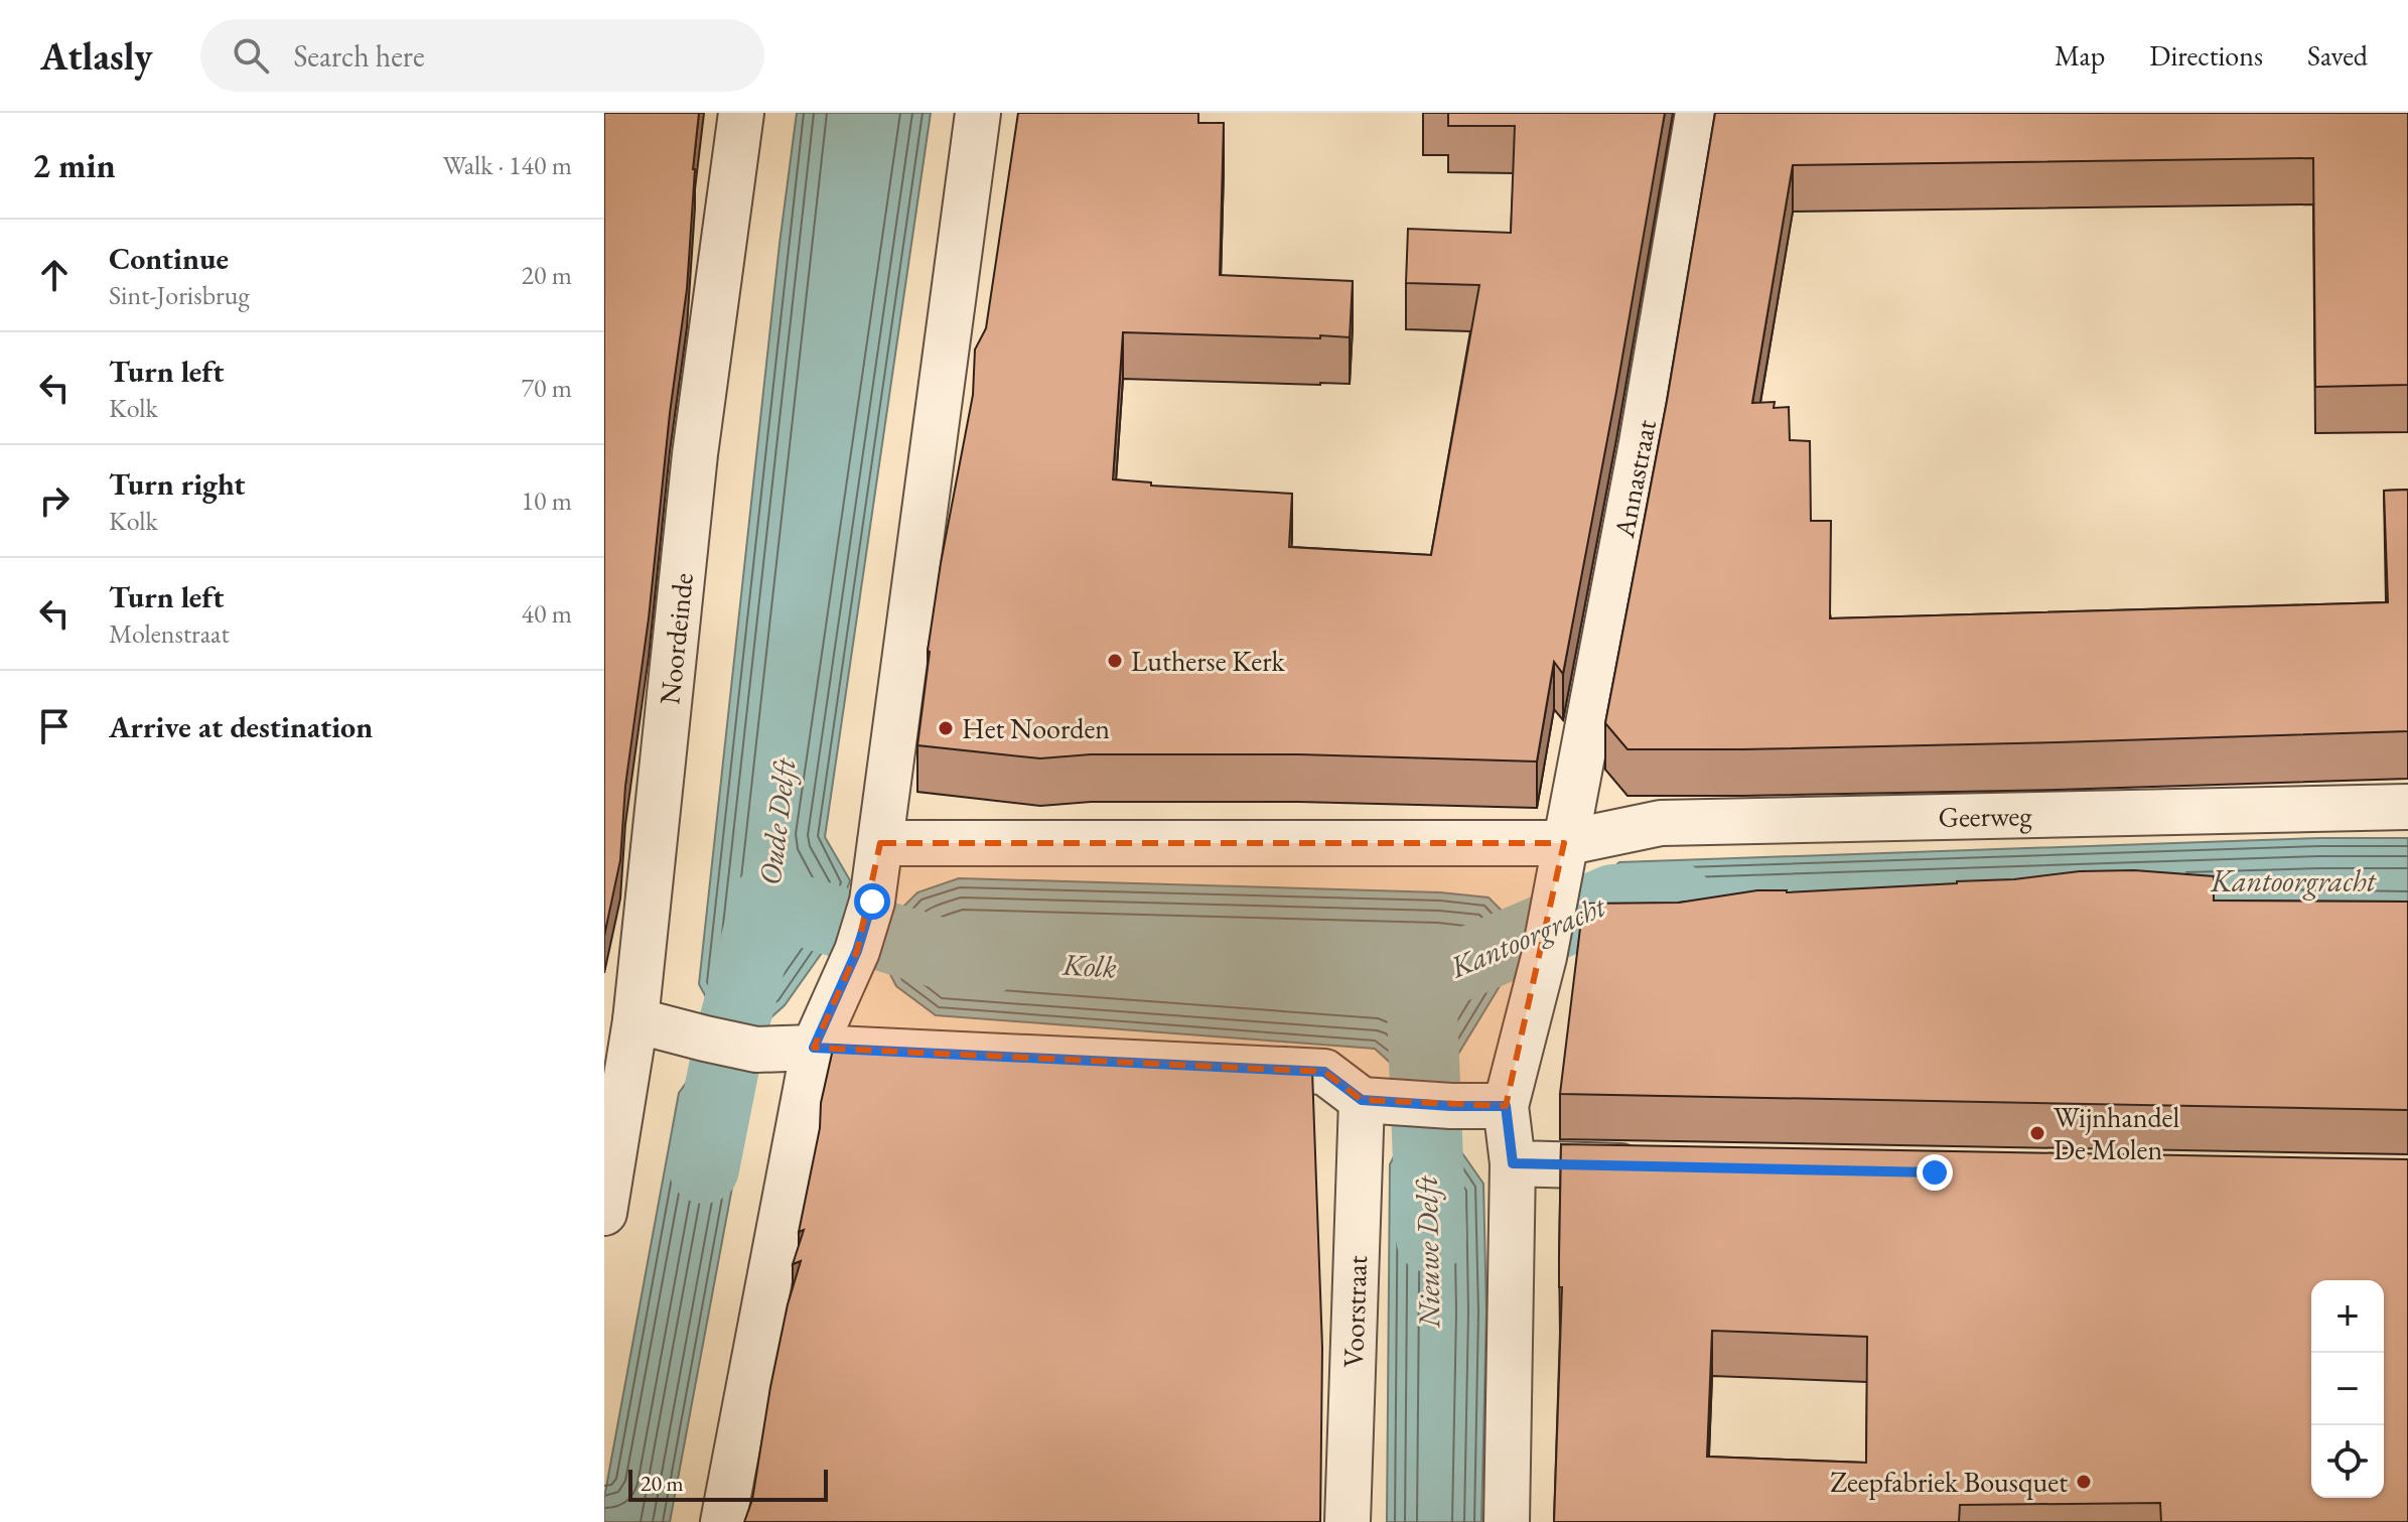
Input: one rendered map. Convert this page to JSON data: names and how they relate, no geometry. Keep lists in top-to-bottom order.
{
  "streets": {
    "street": [
      "Annastraat",
      "Noordeinde",
      "Geerweg",
      "Voorstraat"
    ]
  },
  "crossings": [
    ["Annastraat", "Geerweg"]
  ],
  "water": [
    "Oude Delft",
    "Kantoorgracht",
    "Kolk",
    "Nieuwe Delft"
  ],
  "places": [
    "Lutherse Kerk",
    "Het Noorden",
    "Wijnhandel De Molen",
    "Zeepfabriek Bousquet"
  ],
  "scale_bar": "20 m",
  "page": {
    "header": "Atlasly",
    "search": "Search here",
    "nav": ["Map", "Directions", "Saved"],
    "heading": ["2 min", "Walk · 140 m"],
    "list": [
      ["Continue", "Sint-Jorisbrug", "20 m"],
      ["Turn left", "Kolk", "70 m"],
      ["Turn right", "Kolk", "10 m"],
      ["Turn left", "Molenstraat", "40 m"],
      "Arrive at destination"
    ],
    "map_buttons": ["+", "−"],
    "scale": "20 m"
  }
}
